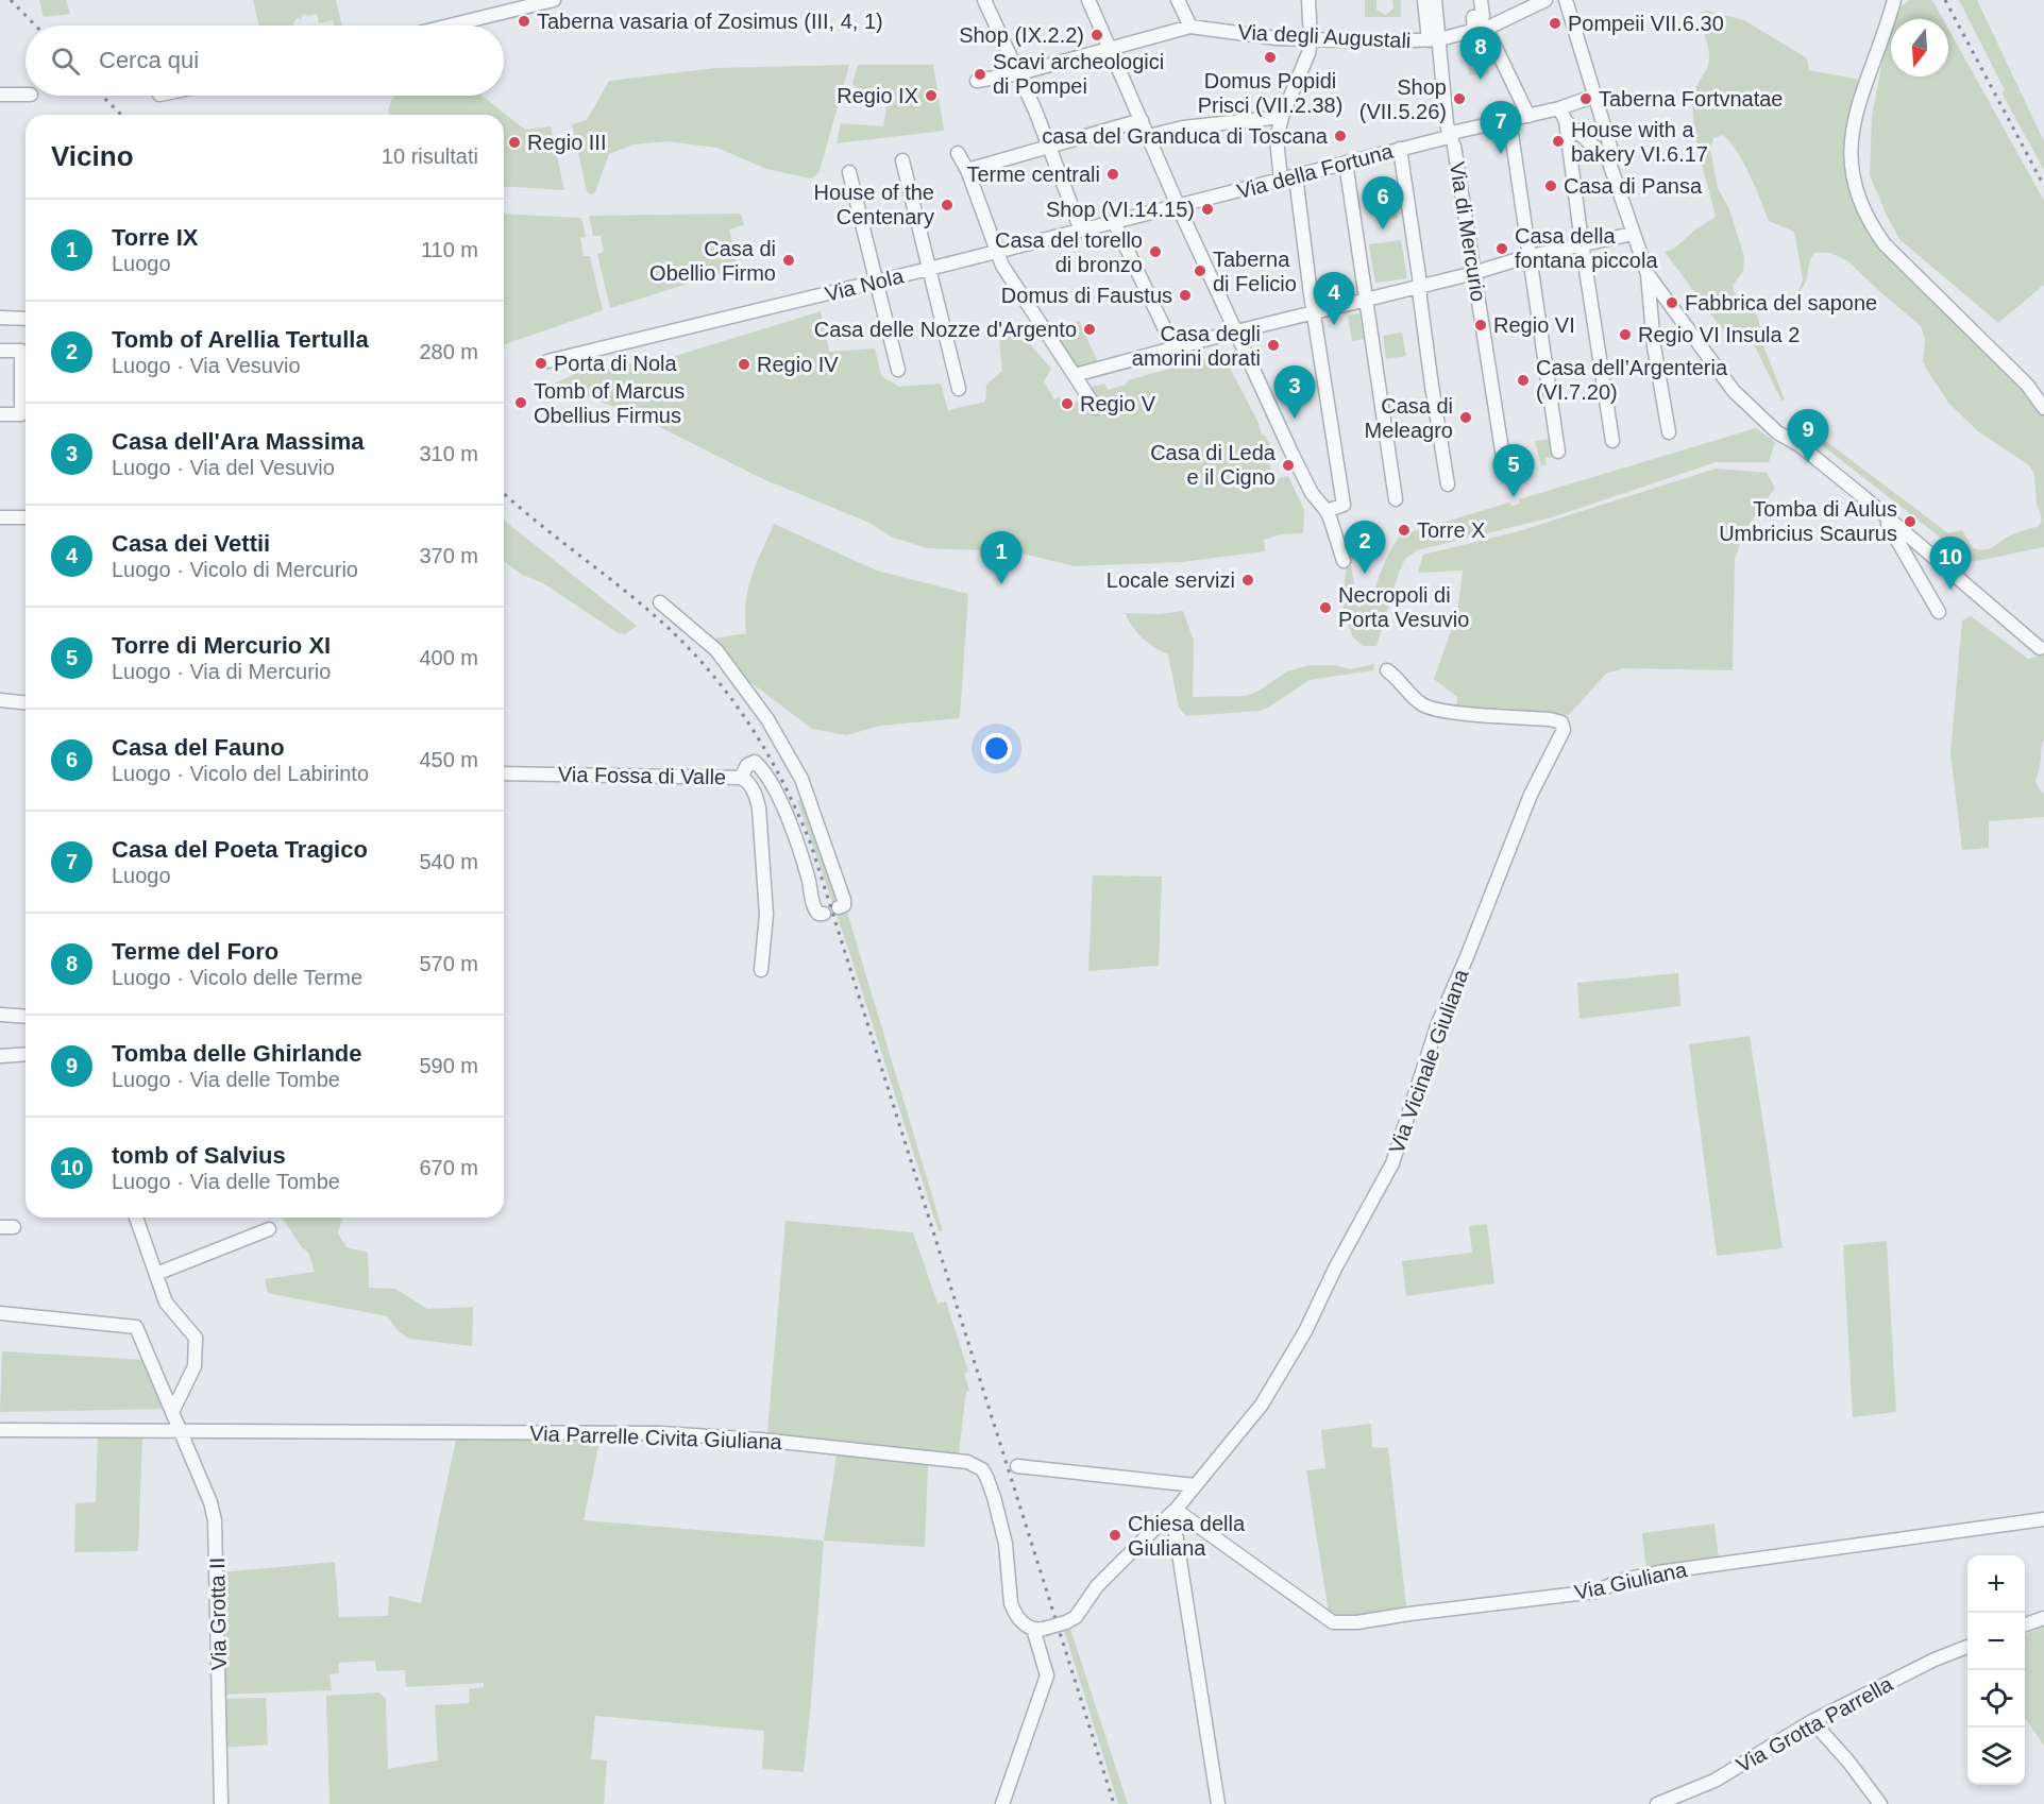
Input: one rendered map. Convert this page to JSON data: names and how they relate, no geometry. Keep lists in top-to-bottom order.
{
  "streets": {
    "street": [
      "Via degli Augustali",
      "Via della Fortuna",
      "Via di Mercurio",
      "Via Nola",
      "Via Fossa di Valle",
      "Via Vicinale Giuliana",
      "Via Parrelle Civita Giuliana",
      "Via Giuliana",
      "Via Grotta II",
      "Via Grotta Parrella"
    ]
  },
  "crossings": [
    ["Via degli Augustali", "Via di Mercurio"],
    ["Via della Fortuna", "Via di Mercurio"],
    ["Via della Fortuna", "Via Nola"],
    ["Via Vicinale Giuliana", "Via Giuliana"],
    ["Via Parrelle Civita Giuliana", "Via Grotta II"]
  ],
  "places": [
    "Taberna vasaria of Zosimus (III, 4, 1)",
    "Pompeii VII.6.30",
    "Shop (IX.2.2)",
    "Domus Popidi Prisci (VII.2.38)",
    "Scavi archeologici di Pompei",
    "Regio IX",
    "Shop (VII.5.26)",
    "Taberna Fortvnatae",
    "casa del Granduca di Toscana",
    "House with a bakery VI.6.17",
    "Regio III",
    "Terme centrali",
    "Casa di Pansa",
    "House of the Centenary",
    "Shop (VI.14.15)",
    "Casa della fontana piccola",
    "Casa del torello di bronzo",
    "Casa di Obellio Firmo",
    "Taberna di Felicio",
    "Domus di Faustus",
    "Fabbrica del sapone",
    "Regio VI",
    "Casa delle Nozze d'Argento",
    "Regio VI Insula 2",
    "Casa degli amorini dorati",
    "Porta di Nola",
    "Regio IV",
    "Casa dell’Argenteria (VI.7.20)",
    "Tomb of Marcus Obellius Firmus",
    "Regio V",
    "Casa di Meleagro",
    "Casa di Leda e il Cigno",
    "Tomba di Aulus Umbricius Scaurus",
    "Torre X",
    "Locale servizi",
    "Necropoli di Porta Vesuvio",
    "Chiesa della Giuliana"
  ],
  "north": "bottom",
  "page": {
    "search": "Cerca qui",
    "pins": [
      "8",
      "7",
      "6",
      "4",
      "3",
      "9",
      "5",
      "2",
      "1",
      "10"
    ],
    "heading": ["Vicino", "10 risultati"],
    "list": [
      {
        "mark": "1",
        "name": "Torre IX",
        "note": "Luogo",
        "value": "110 m"
      },
      {
        "mark": "2",
        "name": "Tomb of Arellia Tertulla",
        "note": "Luogo · Via Vesuvio",
        "value": "280 m"
      },
      {
        "mark": "3",
        "name": "Casa dell'Ara Massima",
        "note": "Luogo · Via del Vesuvio",
        "value": "310 m"
      },
      {
        "mark": "4",
        "name": "Casa dei Vettii",
        "note": "Luogo · Vicolo di Mercurio",
        "value": "370 m"
      },
      {
        "mark": "5",
        "name": "Torre di Mercurio XI",
        "note": "Luogo · Via di Mercurio",
        "value": "400 m"
      },
      {
        "mark": "6",
        "name": "Casa del Fauno",
        "note": "Luogo · Vicolo del Labirinto",
        "value": "450 m"
      },
      {
        "mark": "7",
        "name": "Casa del Poeta Tragico",
        "note": "Luogo",
        "value": "540 m"
      },
      {
        "mark": "8",
        "name": "Terme del Foro",
        "note": "Luogo · Vicolo delle Terme",
        "value": "570 m"
      },
      {
        "mark": "9",
        "name": "Tomba delle Ghirlande",
        "note": "Luogo · Via delle Tombe",
        "value": "590 m"
      },
      {
        "mark": "10",
        "name": "tomb of Salvius",
        "note": "Luogo · Via delle Tombe",
        "value": "670 m"
      }
    ],
    "map_buttons": ["+", "−"]
  }
}
